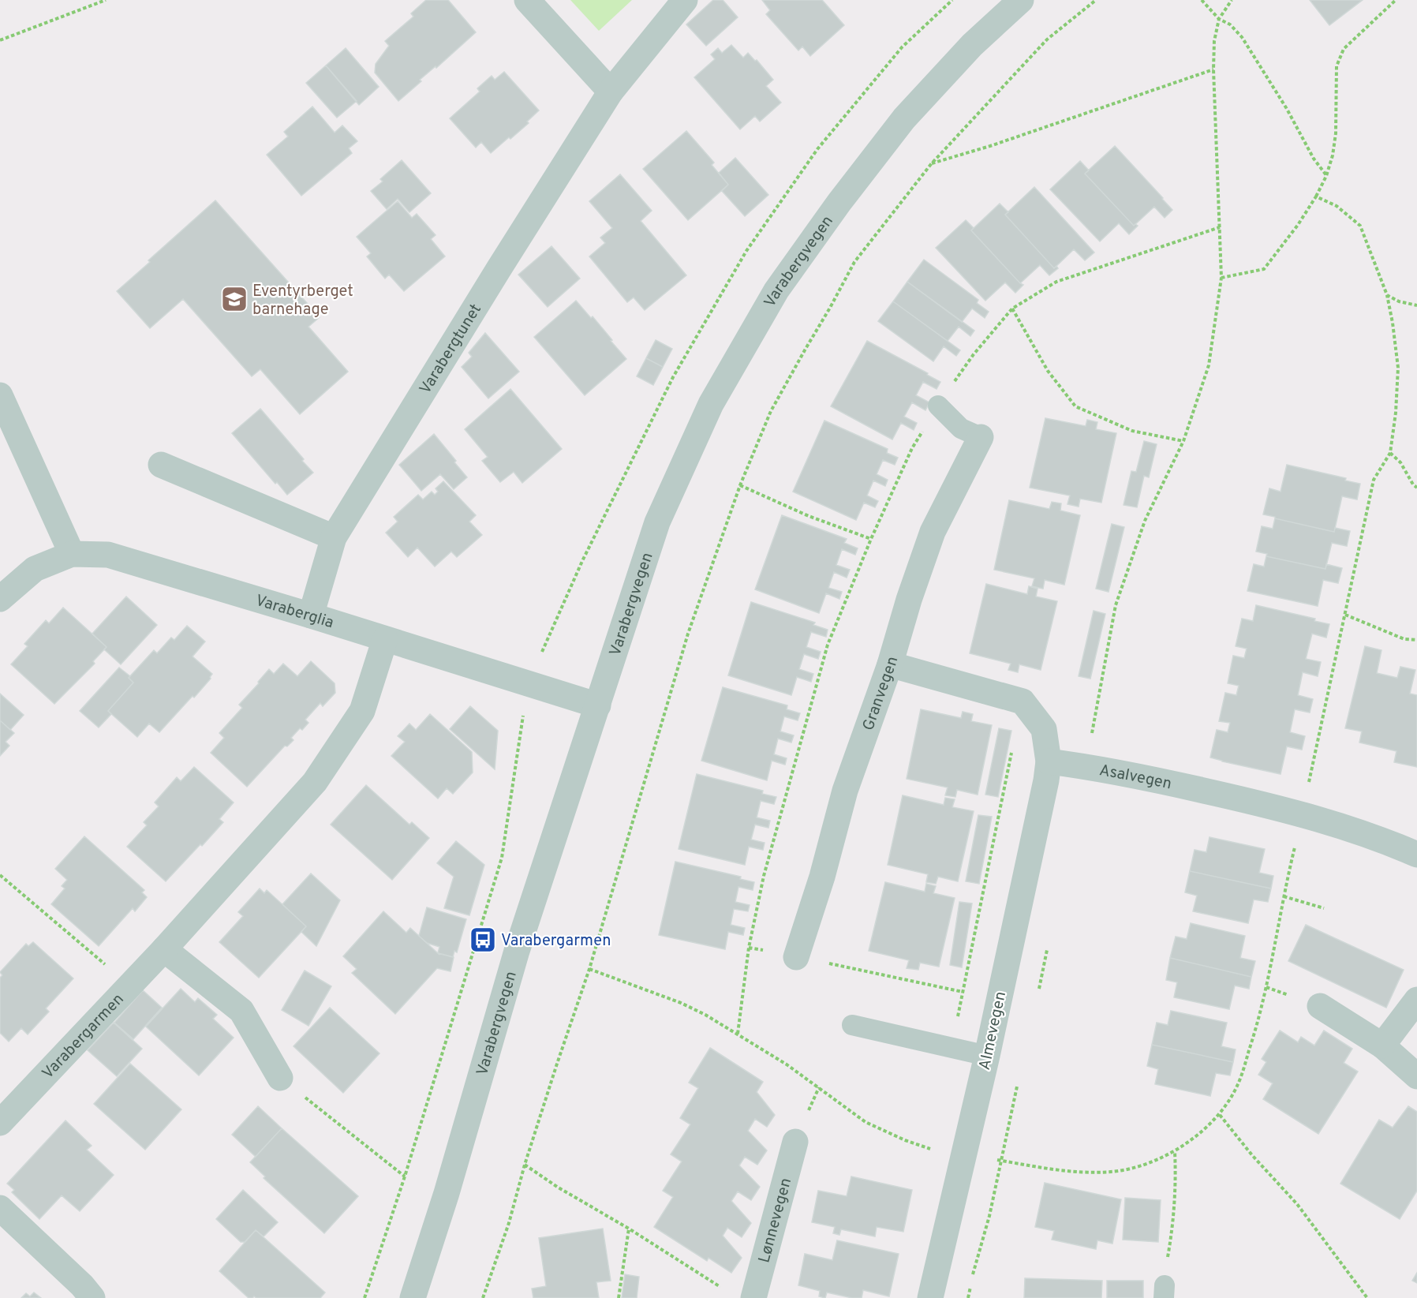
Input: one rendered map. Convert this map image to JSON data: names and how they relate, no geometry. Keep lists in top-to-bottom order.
{
  "streets": {
    "street": [
      "Varabergvegen",
      "Varabergtunet",
      "Varaberglia",
      "Granvegen",
      "Asalvegen",
      "Almevegen",
      "Varabergarmen",
      "Lønnevegen"
    ]
  },
  "crossings": [
    ["Varabergvegen", "Varaberglia"],
    ["Varabergtunet", "Varaberglia"],
    ["Varaberglia", "Varabergarmen"],
    ["Asalvegen", "Almevegen"]
  ],
  "places": {
    "school or university": ["Eventyrberget barnehage"],
    "bus stop": ["Varabergarmen"]
  }
}
